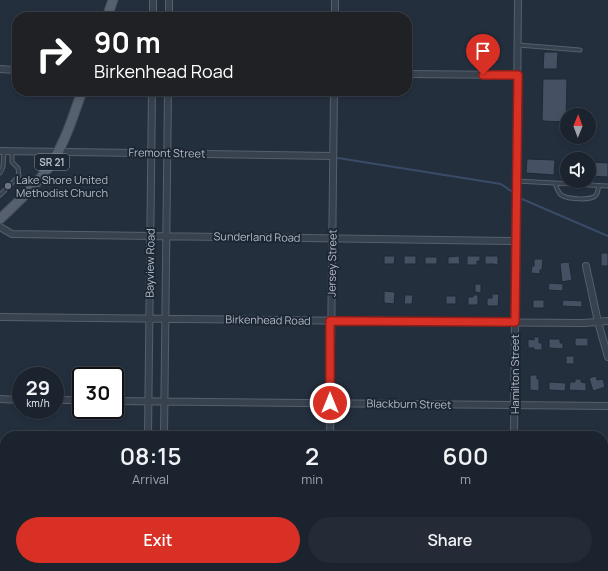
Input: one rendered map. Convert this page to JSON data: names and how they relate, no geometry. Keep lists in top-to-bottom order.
{
  "streets": {
    "main road": ["SR 21"],
    "street": [
      "Fremont Street",
      "Sunderland Road",
      "Bayview Road",
      "Jersey Street",
      "Birkenhead Road",
      "Hamilton Street",
      "Blackburn Street"
    ]
  },
  "crossings": [
    ["Fremont Street", "SR 21"],
    ["Fremont Street", "Bayview Road"],
    ["Fremont Street", "Jersey Street"],
    ["Sunderland Road", "Bayview Road"],
    ["Sunderland Road", "Jersey Street"],
    ["Sunderland Road", "Hamilton Street"],
    ["Bayview Road", "Birkenhead Road"],
    ["Bayview Road", "Blackburn Street"],
    ["Jersey Street", "Birkenhead Road"],
    ["Jersey Street", "Blackburn Street"],
    ["Birkenhead Road", "Hamilton Street"],
    ["Hamilton Street", "Blackburn Street"]
  ],
  "places": ["Lake Shore United Methodist Church"],
  "north": "top",
  "page": {
    "turn": ["90 m", "Birkenhead Road"],
    "speed": "29 km/h",
    "limit": "30",
    "eta": [
      "08:15",
      "Arrival",
      "2",
      "min",
      "600",
      "m"
    ],
    "buttons": ["Exit", "Share"]
  }
}
